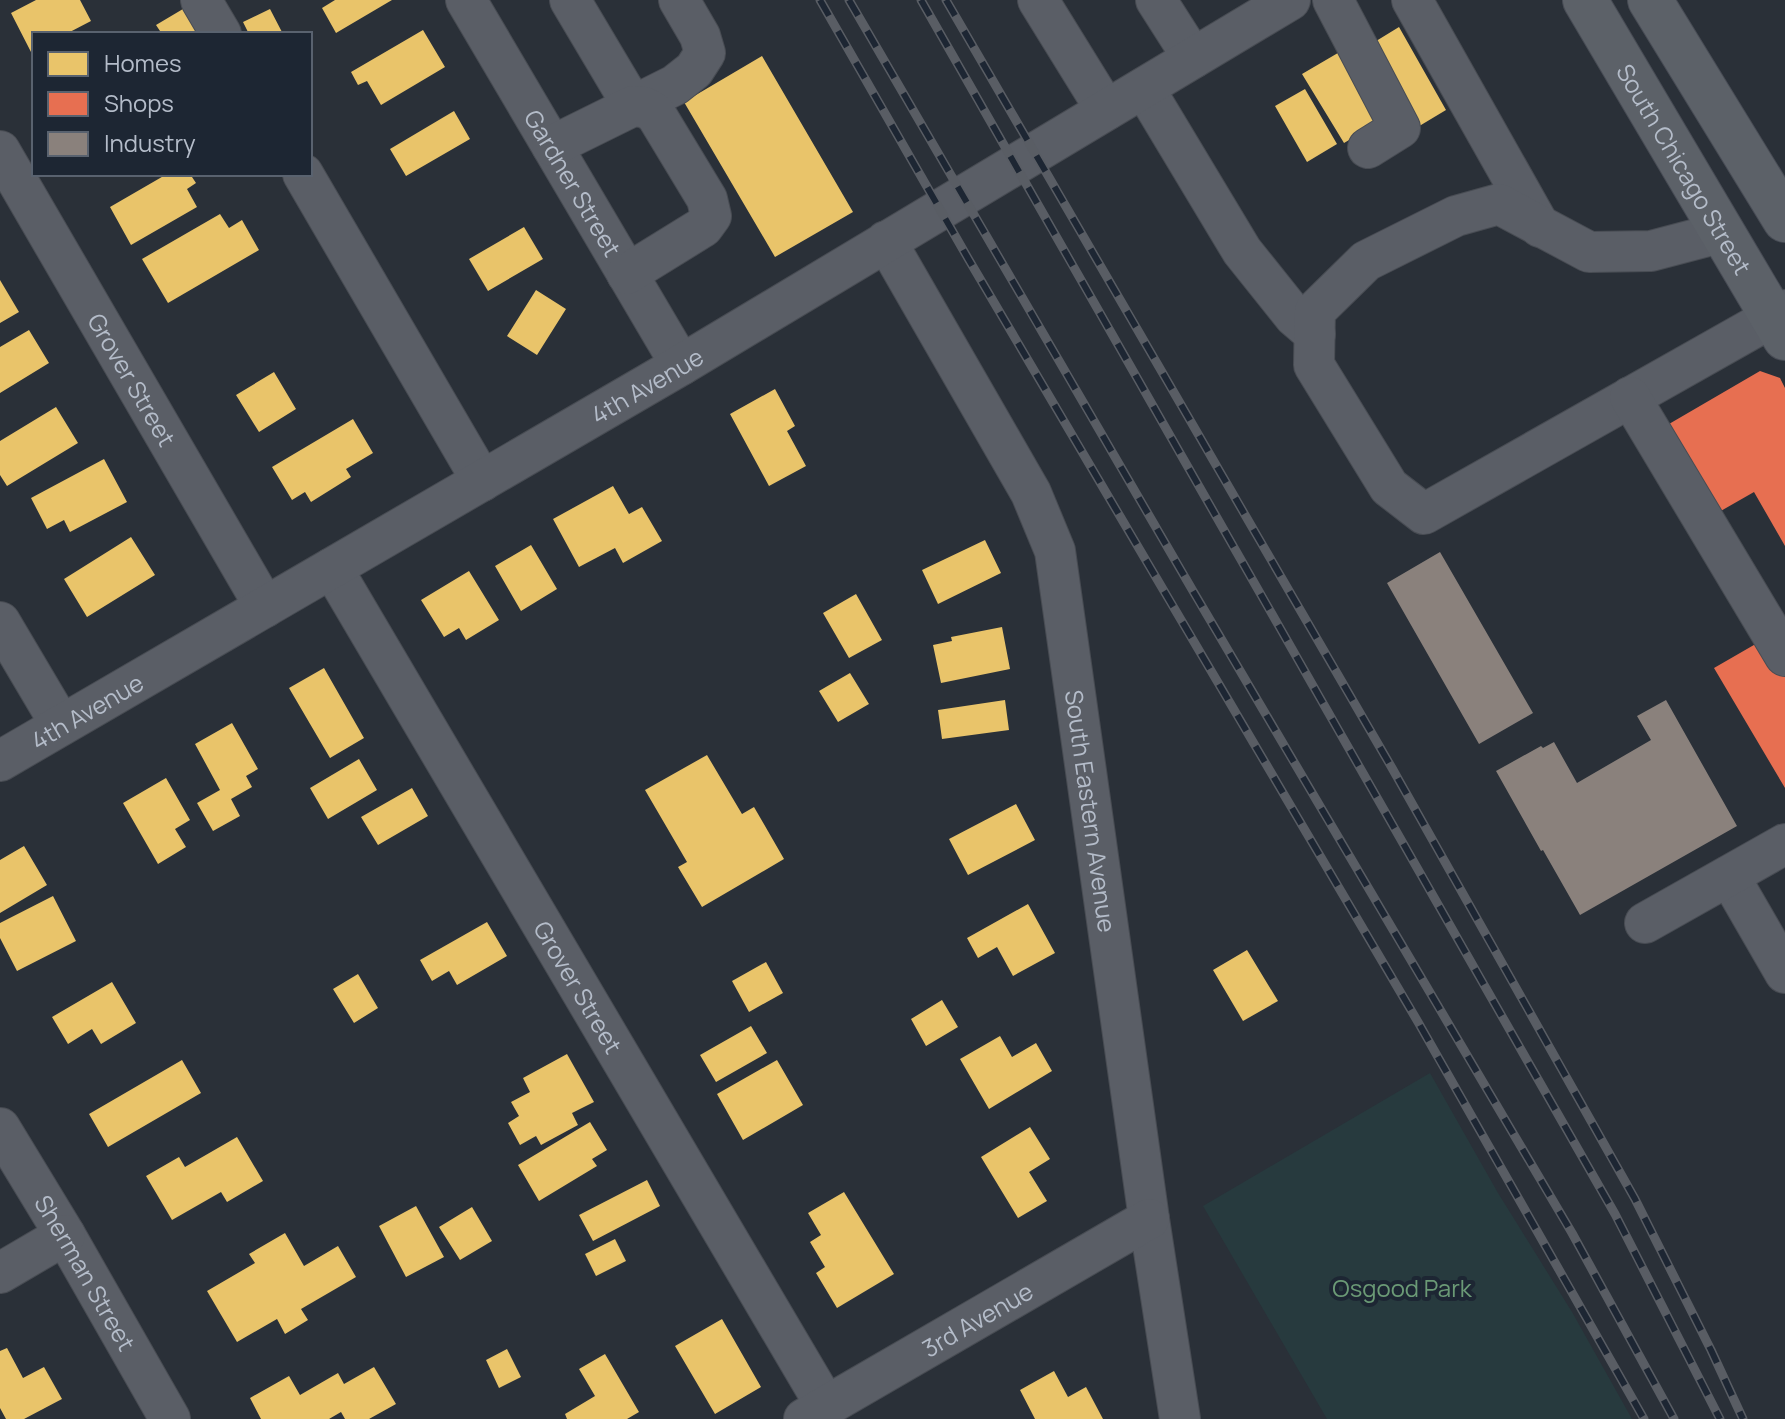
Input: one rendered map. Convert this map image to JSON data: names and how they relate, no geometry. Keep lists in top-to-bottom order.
{
  "streets": {
    "main road": ["South Chicago Street"],
    "street": [
      "Gardner Street",
      "Grover Street",
      "4th Avenue",
      "South Eastern Avenue",
      "Sherman Street",
      "3rd Avenue"
    ]
  },
  "crossings": [
    ["Gardner Street", "4th Avenue"],
    ["Grover Street", "4th Avenue"],
    ["Grover Street", "3rd Avenue"],
    ["4th Avenue", "South Eastern Avenue"],
    ["South Eastern Avenue", "3rd Avenue"]
  ],
  "parks": ["Osgood Park"],
  "legend": ["Homes", "Shops", "Industry"]
}
